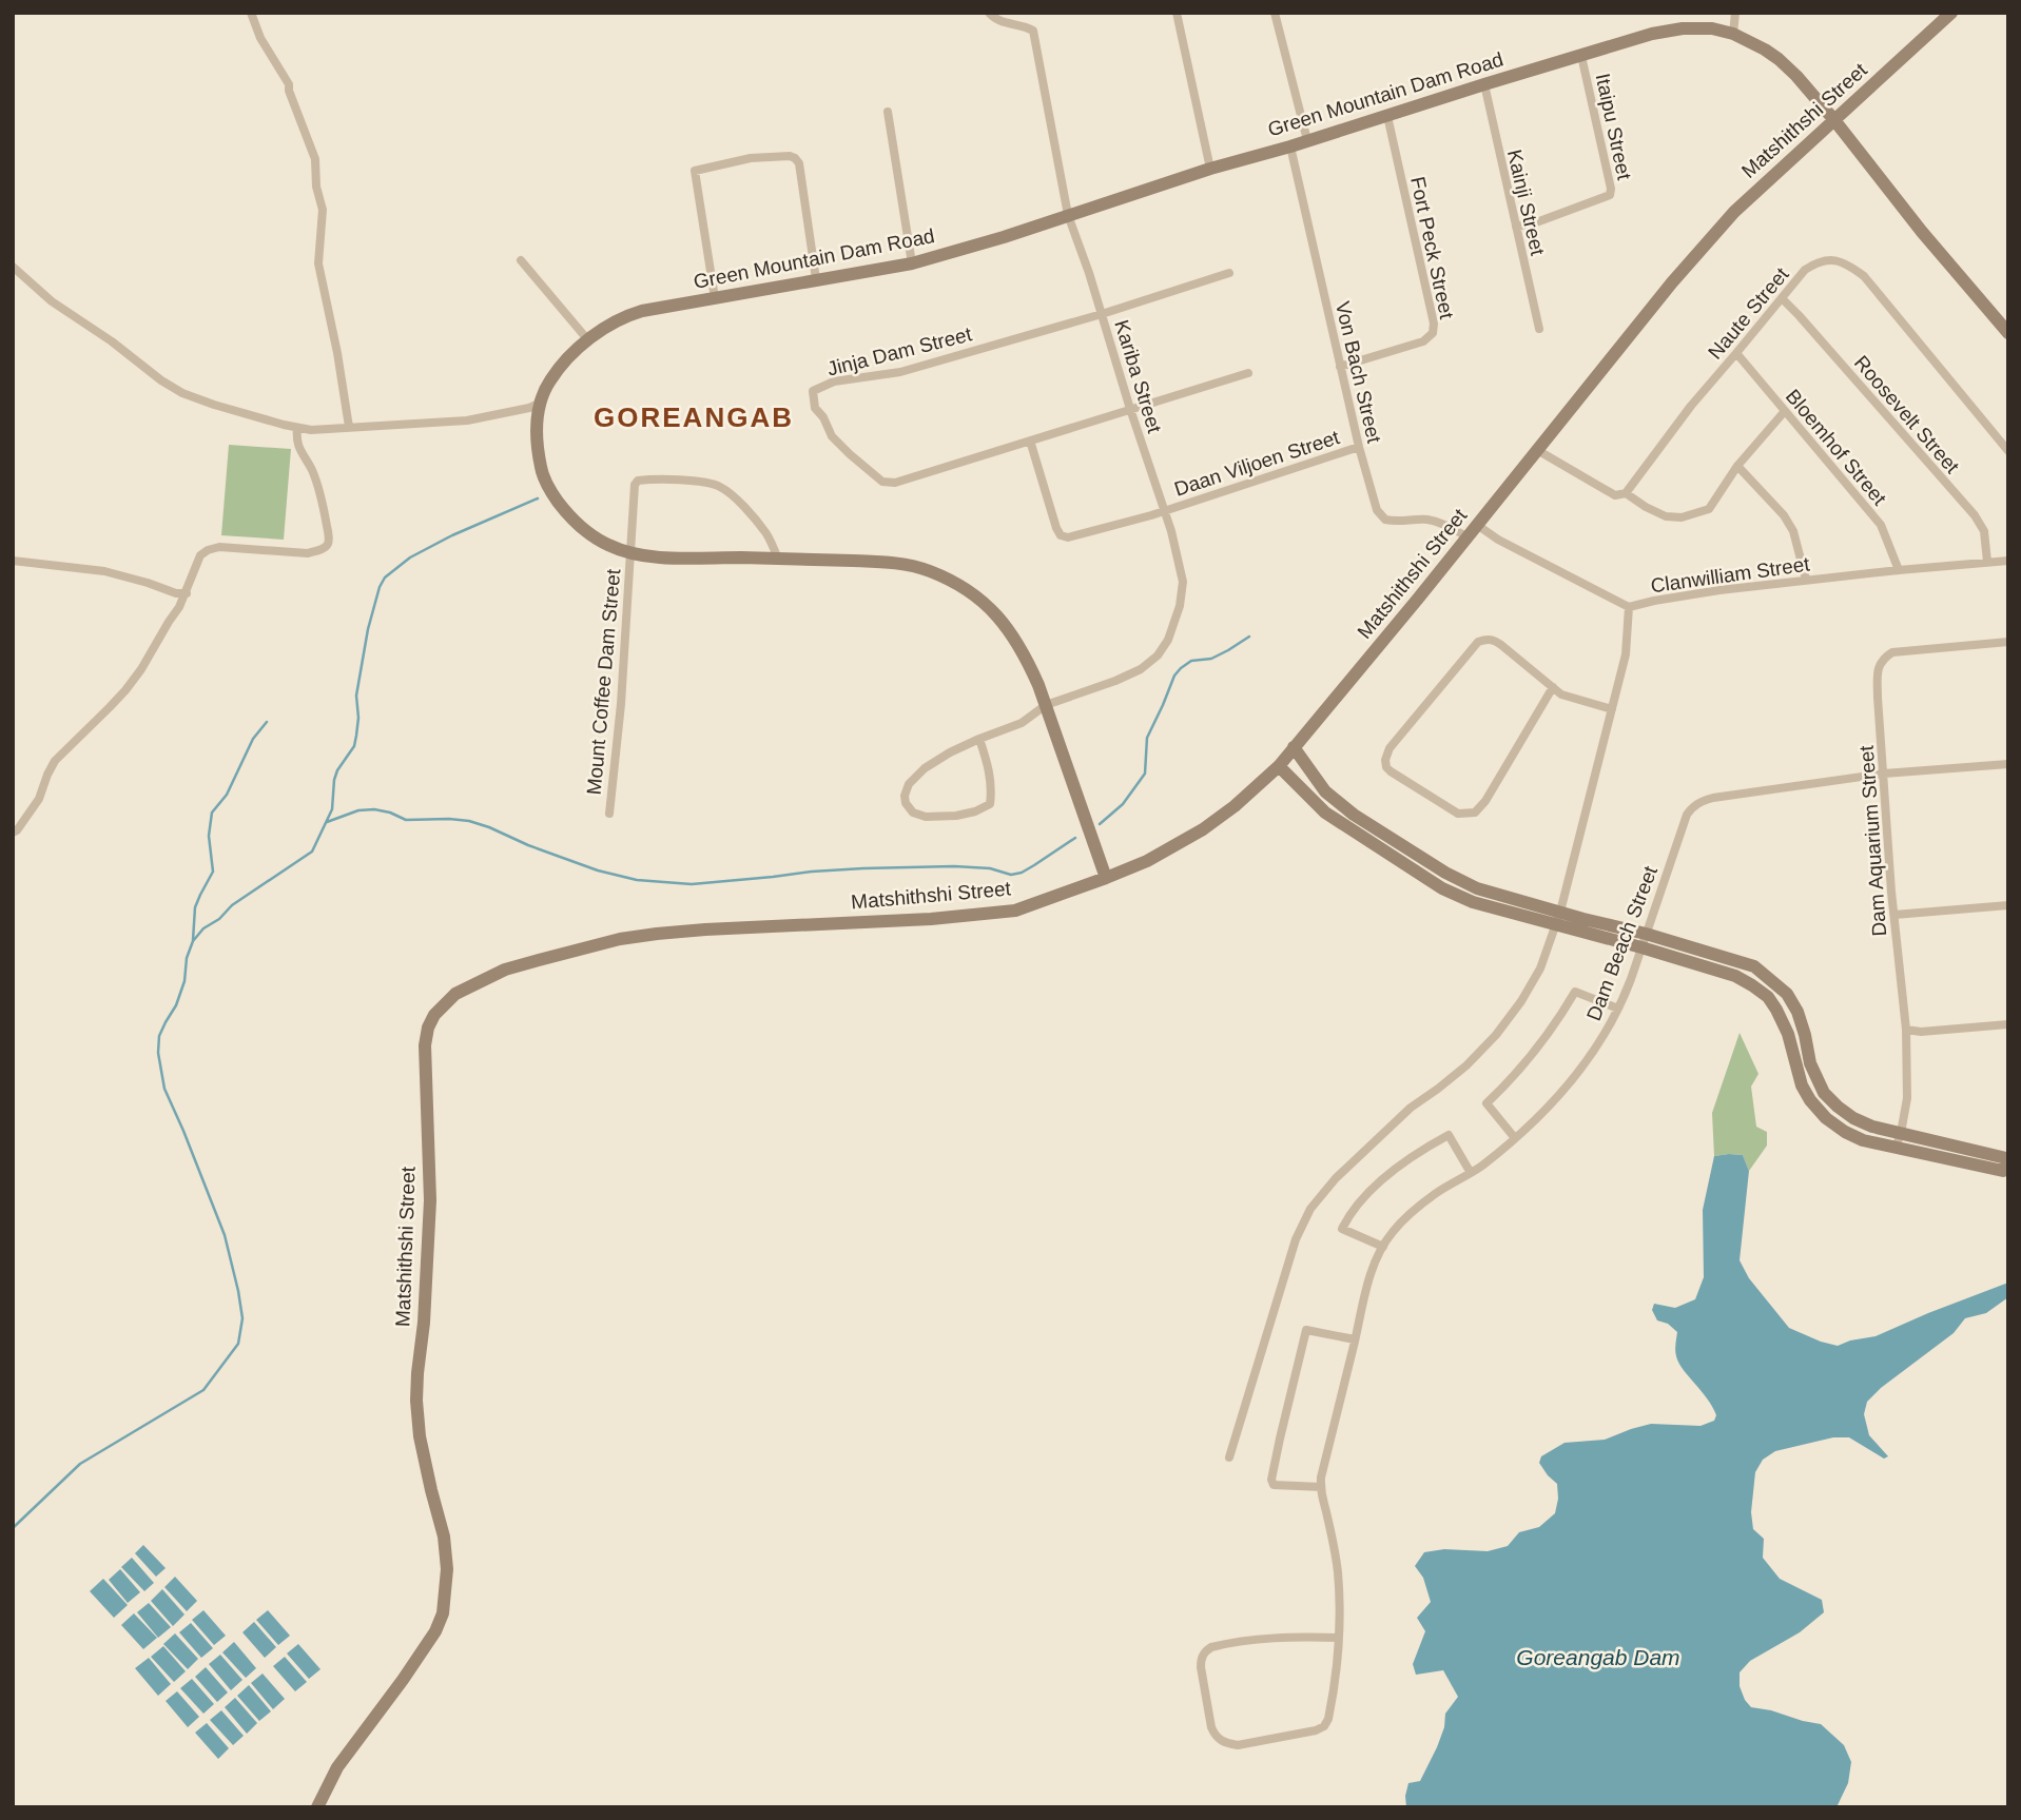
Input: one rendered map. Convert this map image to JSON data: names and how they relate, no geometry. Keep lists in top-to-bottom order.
{
  "streets": {
    "street": [
      "Green Mountain Dam Road",
      "Matshithshi Street",
      "Itaipu Street",
      "Kainji Street",
      "Fort Peck Street",
      "Naute Street",
      "Jinja Dam Street",
      "Von Bach Street",
      "Kariba Street",
      "Roosevelt Street",
      "Bloemhof Street",
      "Daan Viljoen Street",
      "Clanwilliam Street",
      "Mount Coffee Dam Street",
      "Dam Aquarium Street",
      "Dam Beach Street"
    ]
  },
  "crossings": [
    ["Green Mountain Dam Road", "Matshithshi Street"],
    ["Green Mountain Dam Road", "Itaipu Street"],
    ["Green Mountain Dam Road", "Kainji Street"],
    ["Green Mountain Dam Road", "Fort Peck Street"],
    ["Green Mountain Dam Road", "Von Bach Street"],
    ["Green Mountain Dam Road", "Kariba Street"],
    ["Green Mountain Dam Road", "Mount Coffee Dam Street"],
    ["Matshithshi Street", "Von Bach Street"],
    ["Matshithshi Street", "Clanwilliam Street"],
    ["Itaipu Street", "Kainji Street"],
    ["Fort Peck Street", "Von Bach Street"],
    ["Naute Street", "Roosevelt Street"],
    ["Naute Street", "Bloemhof Street"],
    ["Jinja Dam Street", "Kariba Street"],
    ["Jinja Dam Street", "Daan Viljoen Street"],
    ["Von Bach Street", "Daan Viljoen Street"],
    ["Kariba Street", "Daan Viljoen Street"],
    ["Roosevelt Street", "Clanwilliam Street"],
    ["Bloemhof Street", "Clanwilliam Street"],
    ["Dam Aquarium Street", "Dam Beach Street"]
  ],
  "districts": ["GOREANGAB"],
  "water": ["Goreangab Dam"]
}
